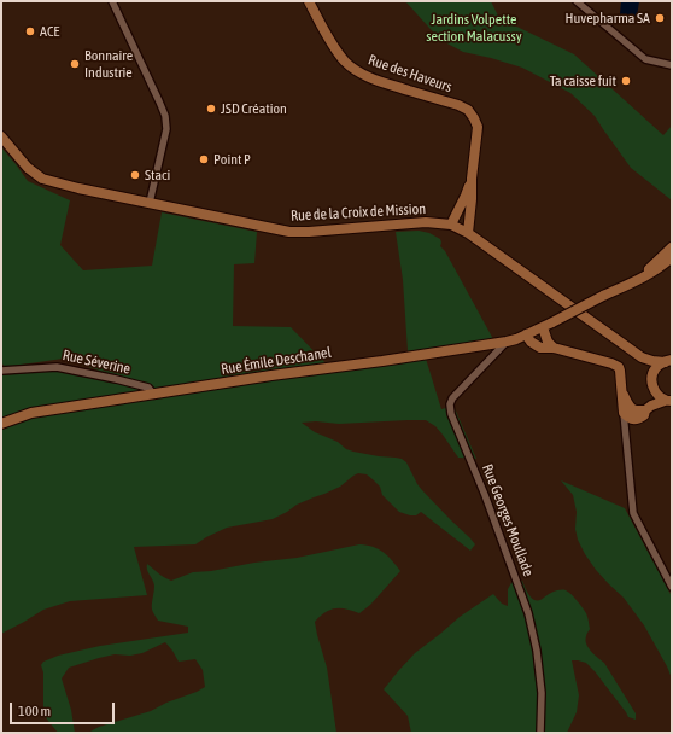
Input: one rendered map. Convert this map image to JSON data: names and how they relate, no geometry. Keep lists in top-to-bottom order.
{
  "streets": {
    "main road": ["Rue des Haveurs", "Rue de la Croix de Mission", "Rue Émile Deschanel"],
    "street": ["Rue Séverine", "Rue Georges Moullade"]
  },
  "crossings": [
    ["Rue des Haveurs", "Rue de la Croix de Mission"],
    ["Rue Émile Deschanel", "Rue Séverine"],
    ["Rue Émile Deschanel", "Rue Georges Moullade"]
  ],
  "parks": ["Jardins Volpette section Malacussy"],
  "places": [
    "Huvepharma SA",
    "ACE",
    "Bonnaire Industrie",
    "Ta caisse fuit",
    "JSD Création",
    "Point P",
    "Staci"
  ],
  "scale_bar": "100 m"
}
